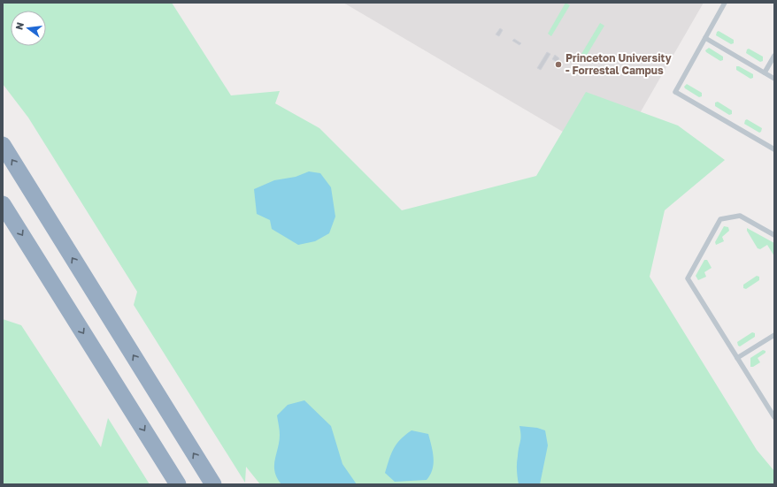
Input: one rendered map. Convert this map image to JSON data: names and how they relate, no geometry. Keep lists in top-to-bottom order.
{
  "places": ["Princeton University - Forrestal Campus"],
  "north": "left"
}
